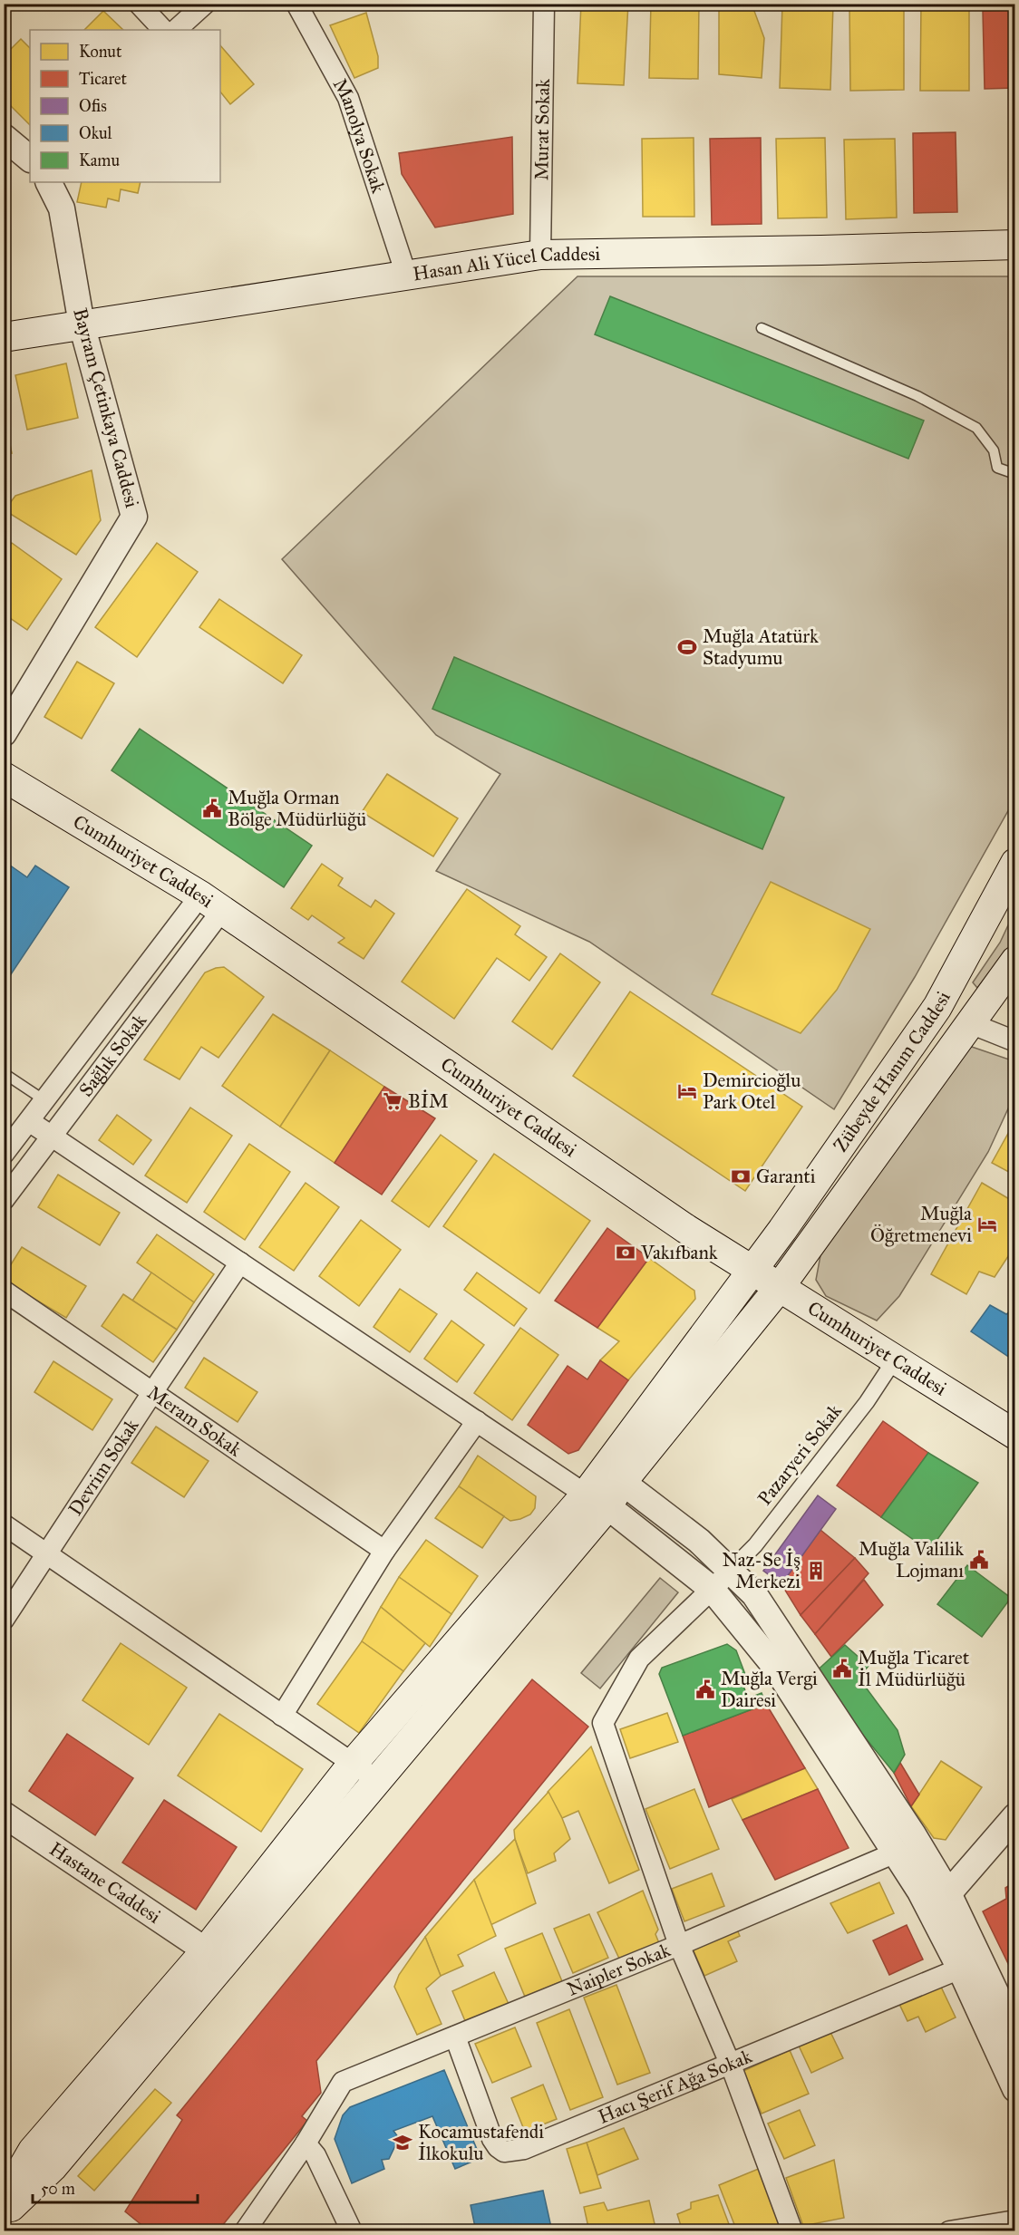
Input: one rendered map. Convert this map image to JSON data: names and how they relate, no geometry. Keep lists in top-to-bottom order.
{
  "streets": {
    "main road": ["Hasan Ali Yücel Caddesi", "Cumhuriyet Caddesi", "Zübeyde Hanım Caddesi"],
    "street": [
      "Murat Sokak",
      "Manolya Sokak",
      "Bayram Çetinkaya Caddesi",
      "Sağlık Sokak",
      "Meram Sokak",
      "Pazaryeri Sokak",
      "Devrim Sokak",
      "Hastane Caddesi",
      "Naipler Sokak",
      "Hacı Şerif Ağa Sokak"
    ]
  },
  "crossings": [
    ["Murat Sokak", "Hasan Ali Yücel Caddesi"],
    ["Manolya Sokak", "Hasan Ali Yücel Caddesi"],
    ["Hasan Ali Yücel Caddesi", "Bayram Çetinkaya Caddesi"],
    ["Cumhuriyet Caddesi", "Sağlık Sokak"],
    ["Cumhuriyet Caddesi", "Zübeyde Hanım Caddesi"],
    ["Cumhuriyet Caddesi", "Pazaryeri Sokak"],
    ["Meram Sokak", "Devrim Sokak"],
    ["Naipler Sokak", "Hacı Şerif Ağa Sokak"]
  ],
  "places": {
    "sports": ["Muğla Atatürk Stadyumu"],
    "public building": [
      "Muğla Orman Bölge Müdürlüğü",
      "Muğla Valilik Lojmanı",
      "Muğla Ticaret İl Müdürlüğü",
      "Muğla Vergi Dairesi"
    ],
    "hotel": ["Demircioğlu Park Otel", "Muğla Öğretmenevi"],
    "supermarket": ["BİM"],
    "bank": ["Garanti", "Vakıfbank"],
    "building": ["Naz-Se İş Merkezi"],
    "school or university": ["Kocamustafendi İlkokulu"]
  },
  "legend": [
    "Konut",
    "Ticaret",
    "Ofis",
    "Okul",
    "Kamu"
  ],
  "scale_bar": "50 m"
}
